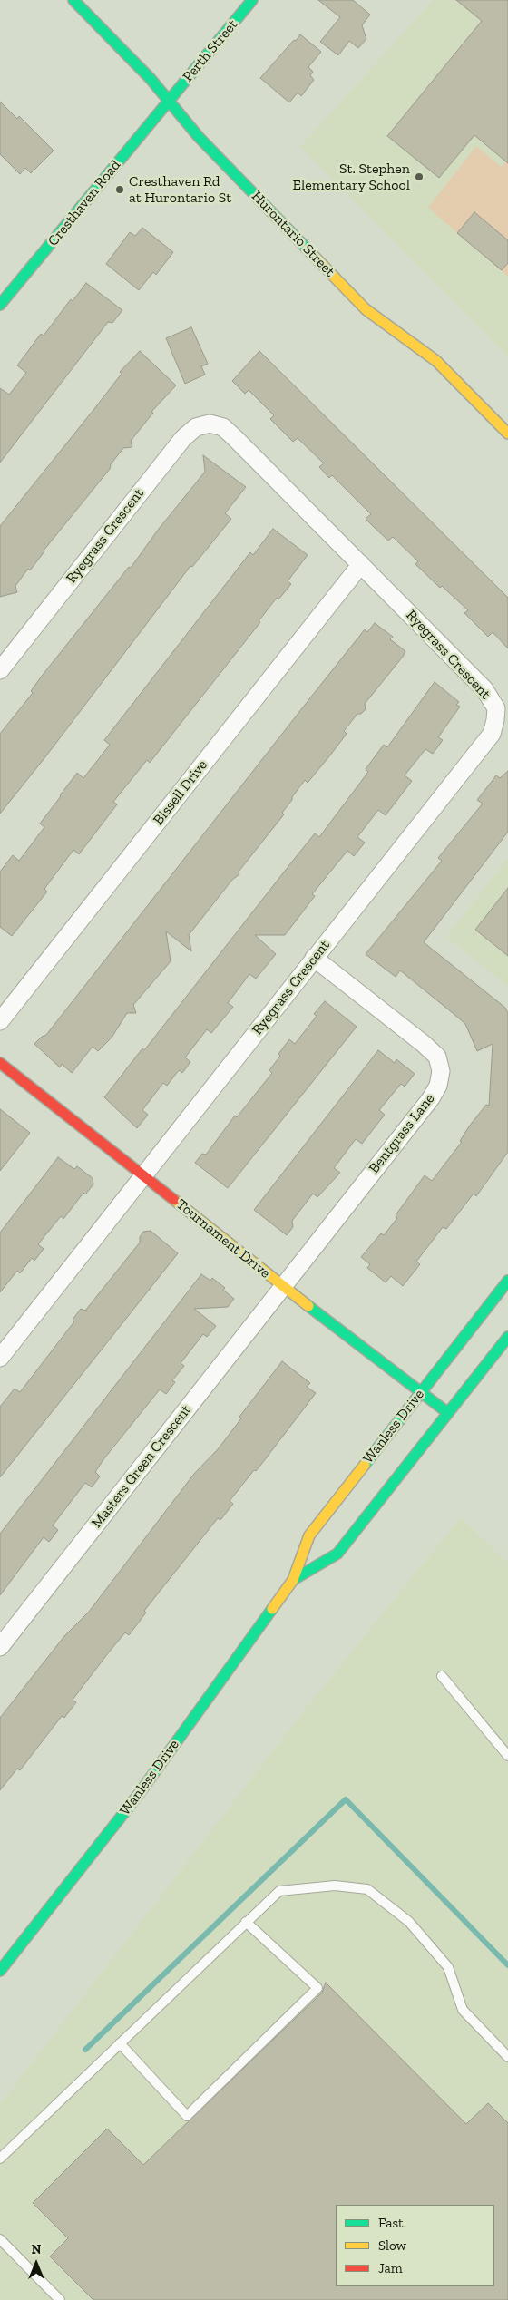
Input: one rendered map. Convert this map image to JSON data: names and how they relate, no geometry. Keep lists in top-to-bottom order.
{
  "streets": {
    "main road": [
      "Perth Street",
      "Cresthaven Road",
      "Hurontario Street",
      "Tournament Drive",
      "Wanless Drive"
    ],
    "street": [
      "Ryegrass Crescent",
      "Bissell Drive",
      "Bentgrass Lane",
      "Masters Green Crescent"
    ]
  },
  "crossings": [
    ["Perth Street", "Cresthaven Road"],
    ["Perth Street", "Hurontario Street"],
    ["Cresthaven Road", "Hurontario Street"],
    ["Ryegrass Crescent", "Bissell Drive"],
    ["Ryegrass Crescent", "Bentgrass Lane"],
    ["Ryegrass Crescent", "Tournament Drive"],
    ["Bentgrass Lane", "Tournament Drive"],
    ["Bentgrass Lane", "Masters Green Crescent"],
    ["Tournament Drive", "Wanless Drive"],
    ["Tournament Drive", "Masters Green Crescent"]
  ],
  "places": ["St. Stephen Elementary School", "Cresthaven Rd at Hurontario St"],
  "legend": ["Fast", "Slow", "Jam"],
  "north": "top"
}
